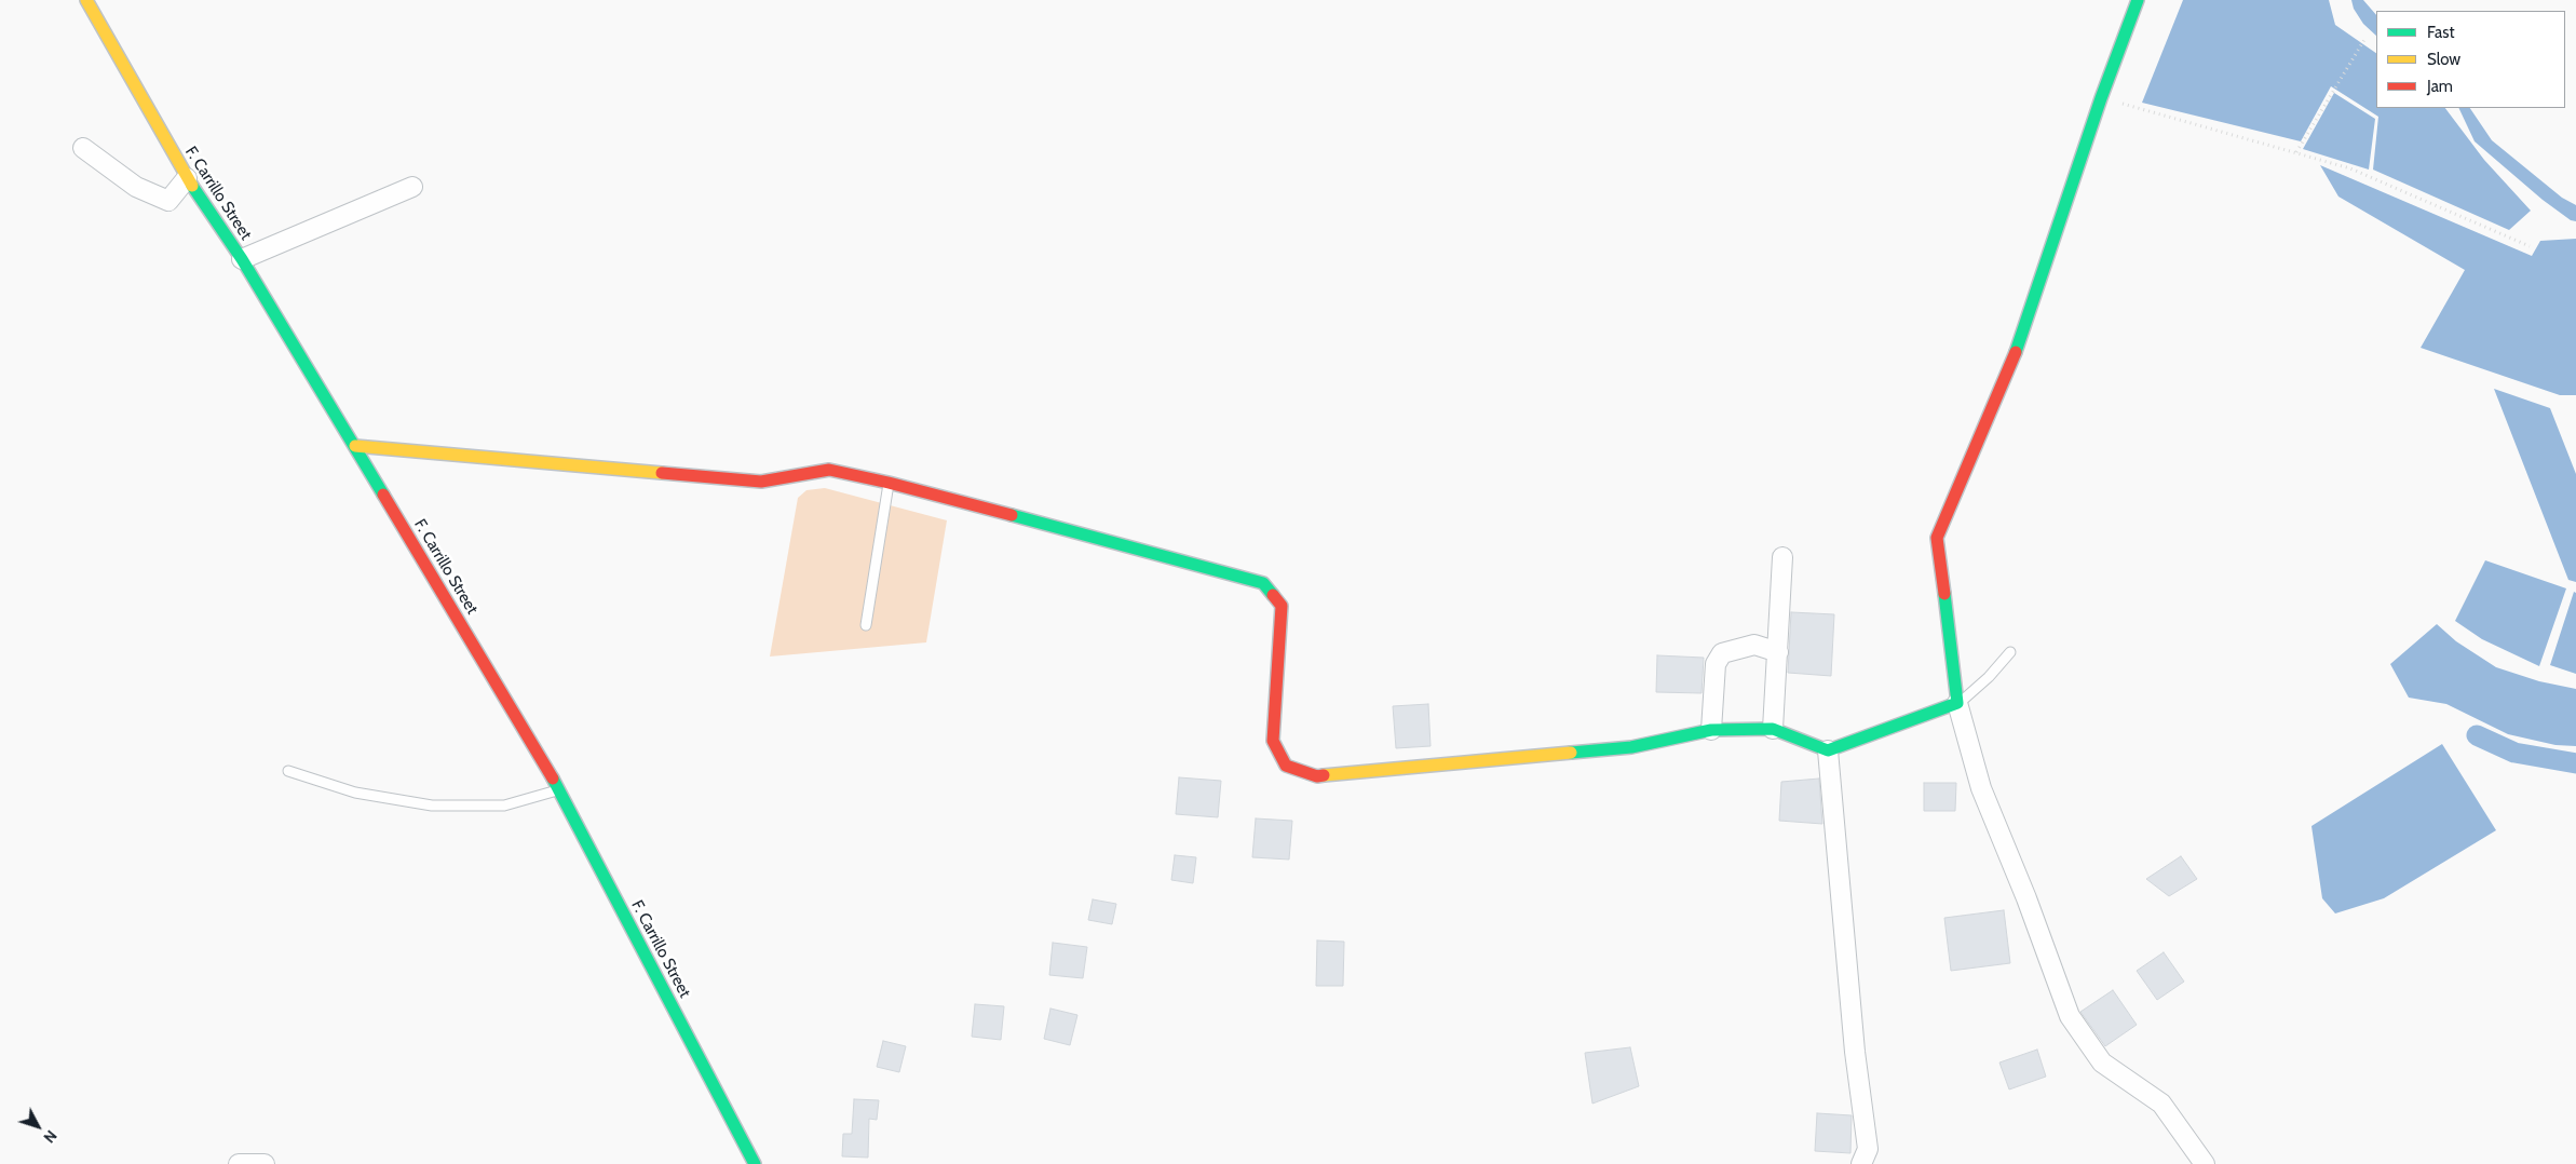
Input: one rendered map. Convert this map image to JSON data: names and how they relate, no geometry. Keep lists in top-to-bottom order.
{
  "streets": {
    "street": ["F. Carrillo Street"]
  },
  "legend": ["Fast", "Slow", "Jam"],
  "north": "bottom right"
}
